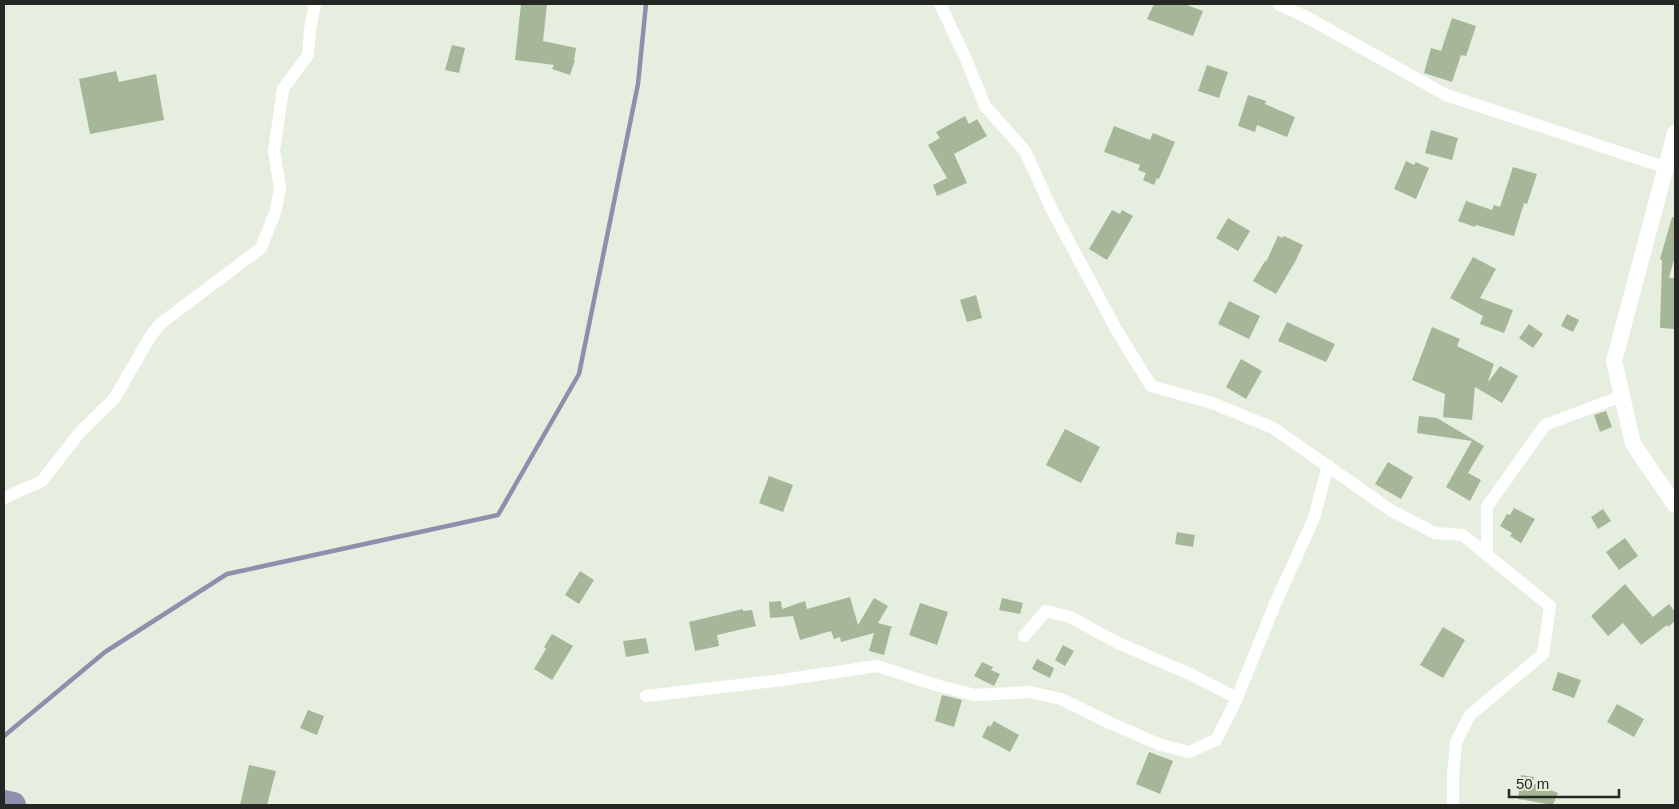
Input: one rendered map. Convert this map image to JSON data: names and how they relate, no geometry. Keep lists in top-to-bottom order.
{
  "scale_bar": "50 m"
}
